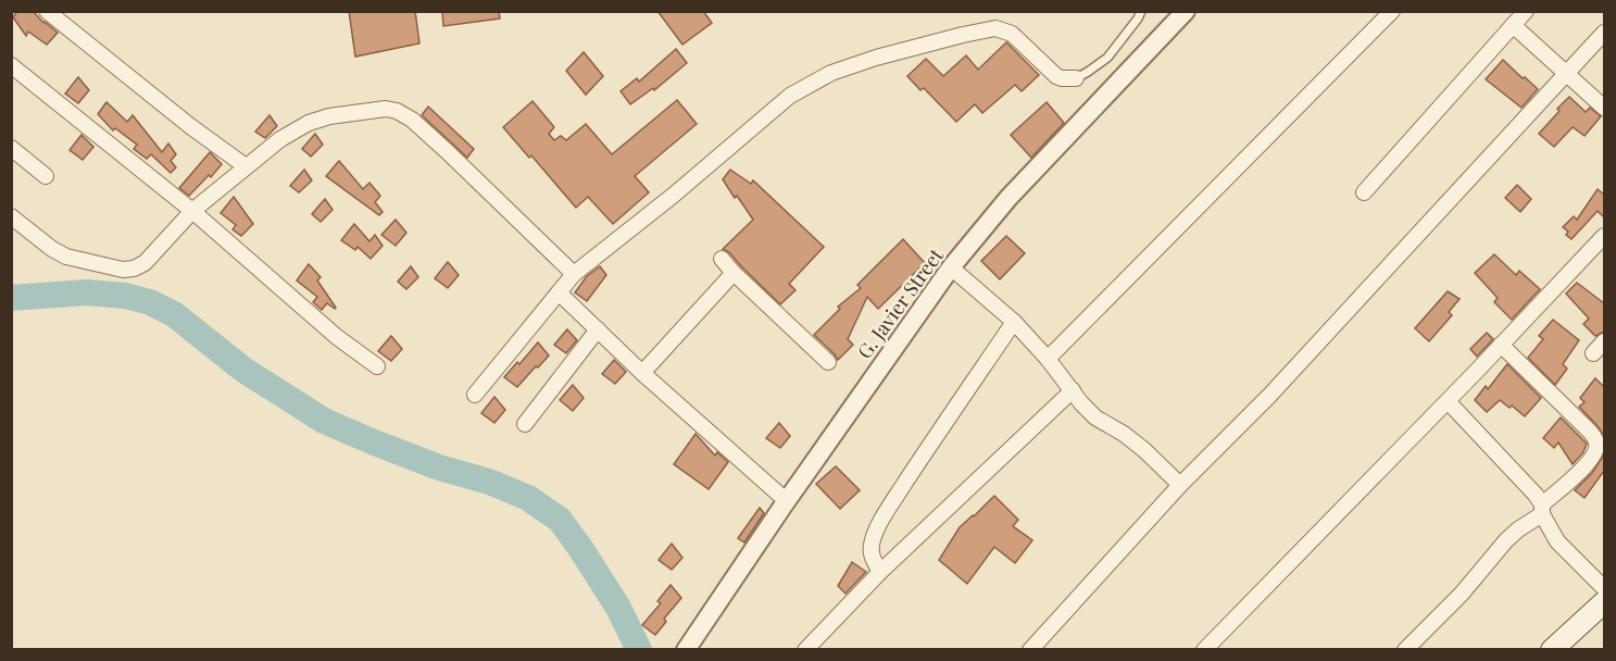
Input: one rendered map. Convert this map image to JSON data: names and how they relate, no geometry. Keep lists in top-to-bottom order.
{
  "streets": {
    "street": ["G. Javier Street"]
  }
}
